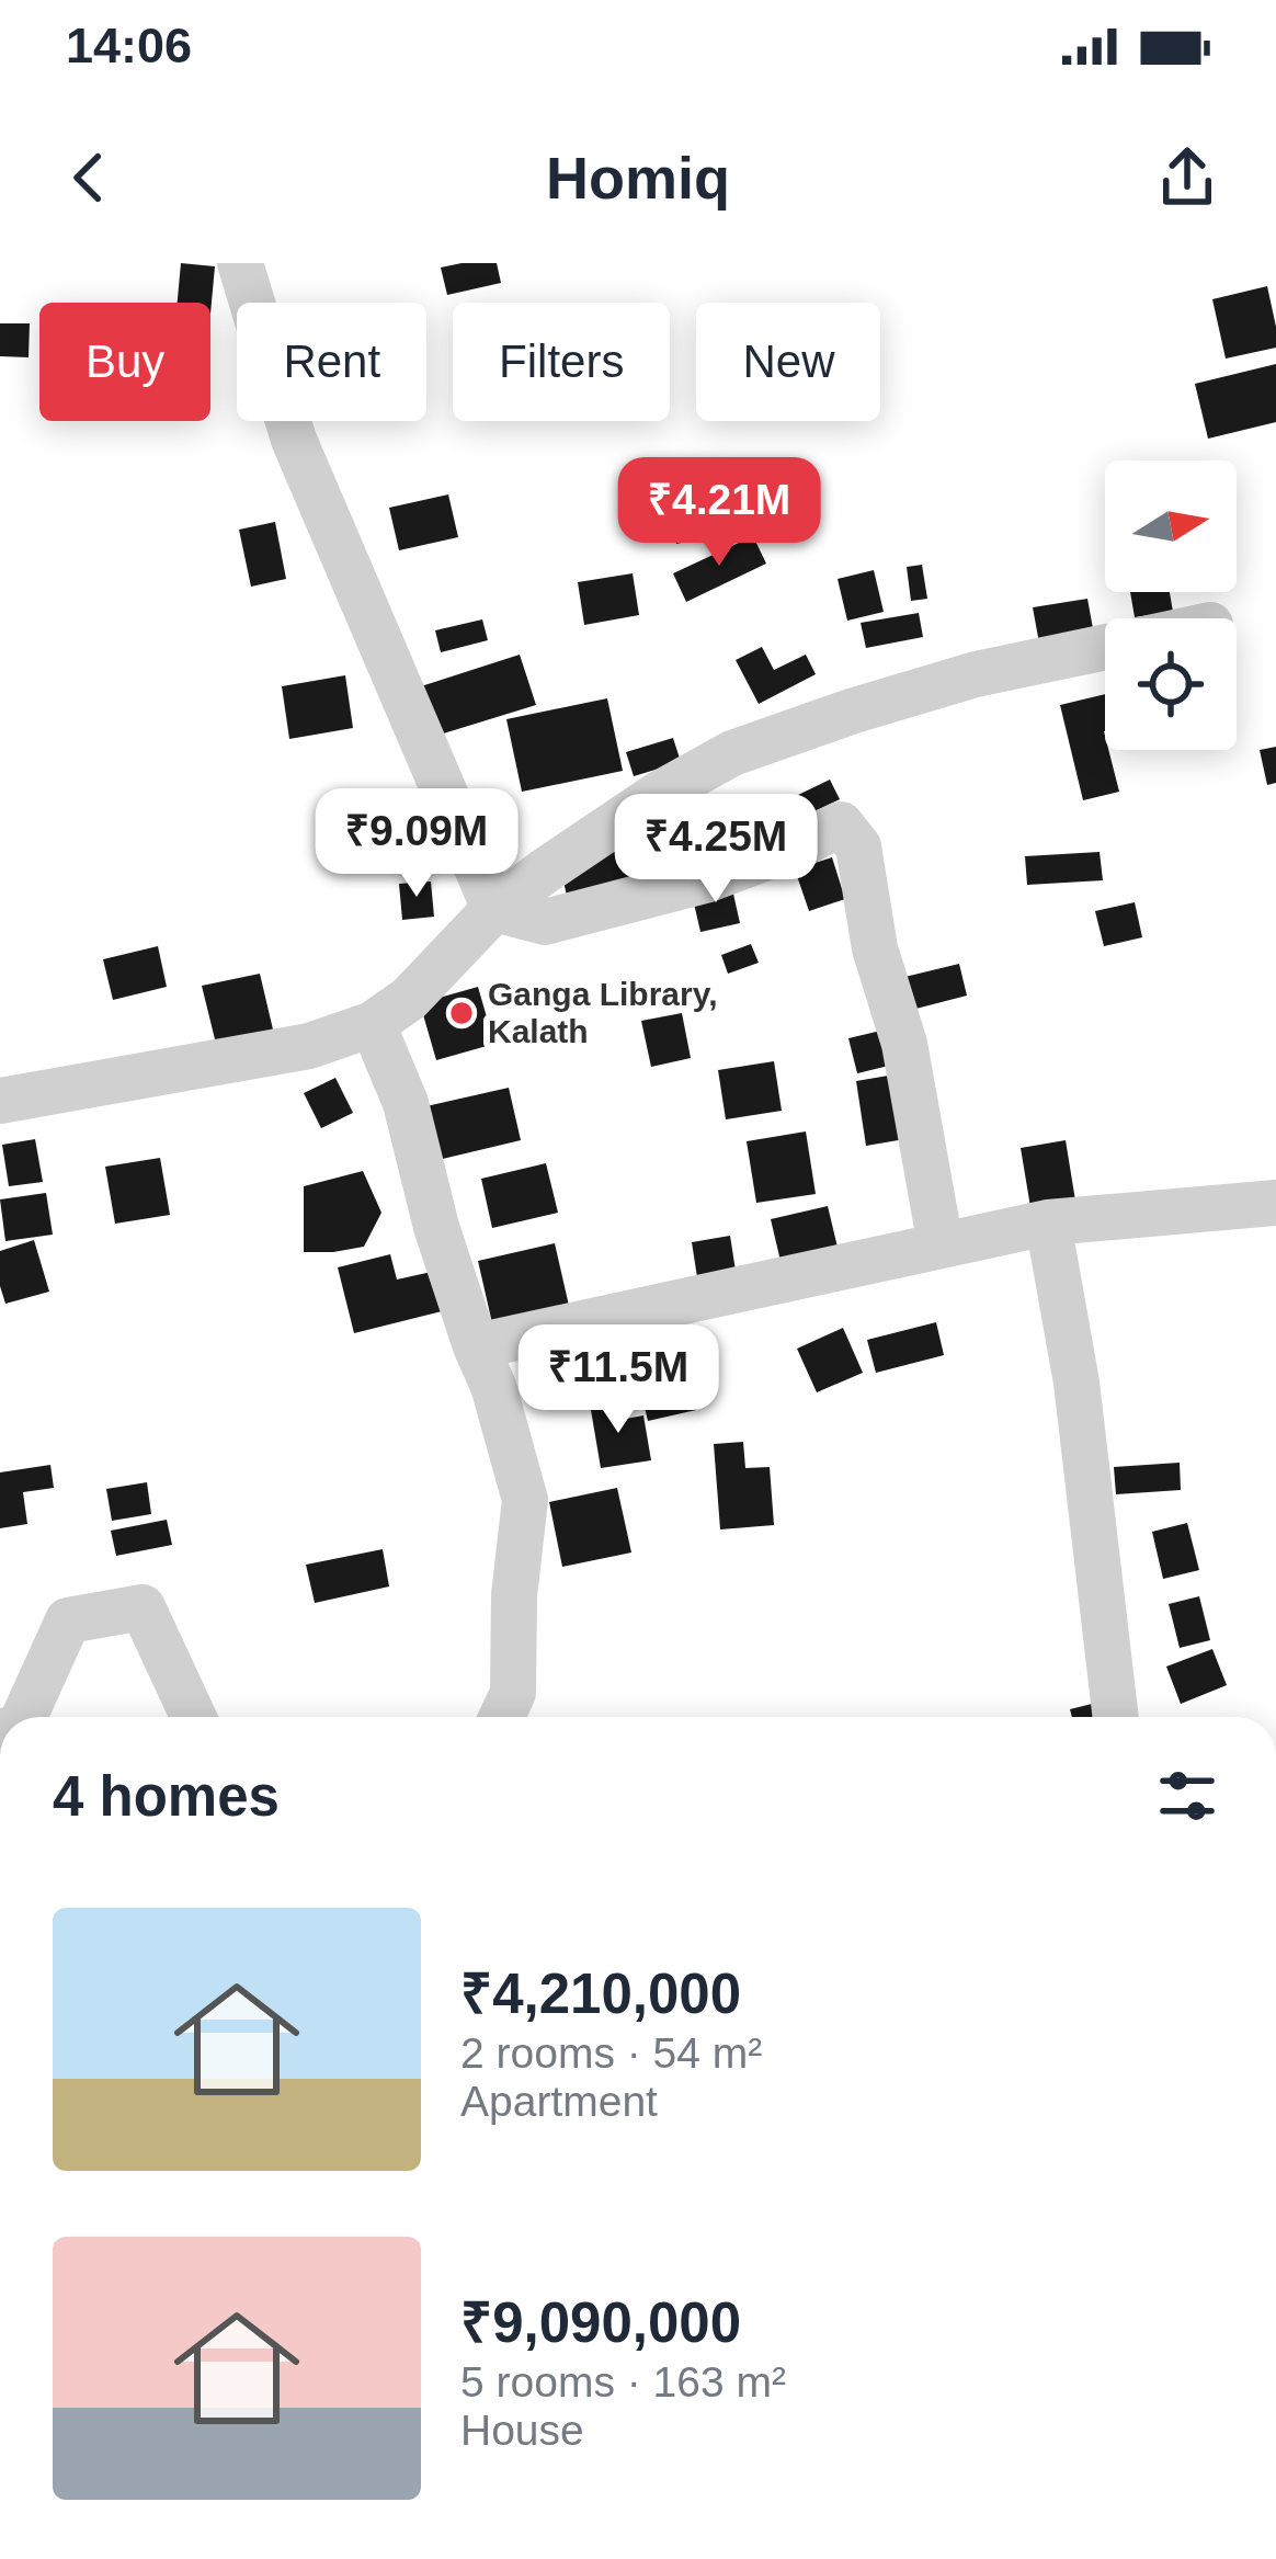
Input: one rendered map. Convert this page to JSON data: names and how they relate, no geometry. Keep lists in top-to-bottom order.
{
  "places": ["Ganga Library, Kalath"],
  "north": "right",
  "page": {
    "status": "14:06",
    "header": "Homiq",
    "chip": [
      "Buy",
      "Rent",
      "Filters",
      "New"
    ],
    "price": [
      "₹4.21M",
      "₹9.09M",
      "₹4.25M",
      "₹11.5M"
    ],
    "heading": "4 homes",
    "list": [
      {
        "name": "₹4,210,000",
        "note": "2 rooms · 54 m² · Apartment"
      },
      {
        "name": "₹9,090,000",
        "note": "5 rooms · 163 m² · House"
      }
    ]
  }
}
